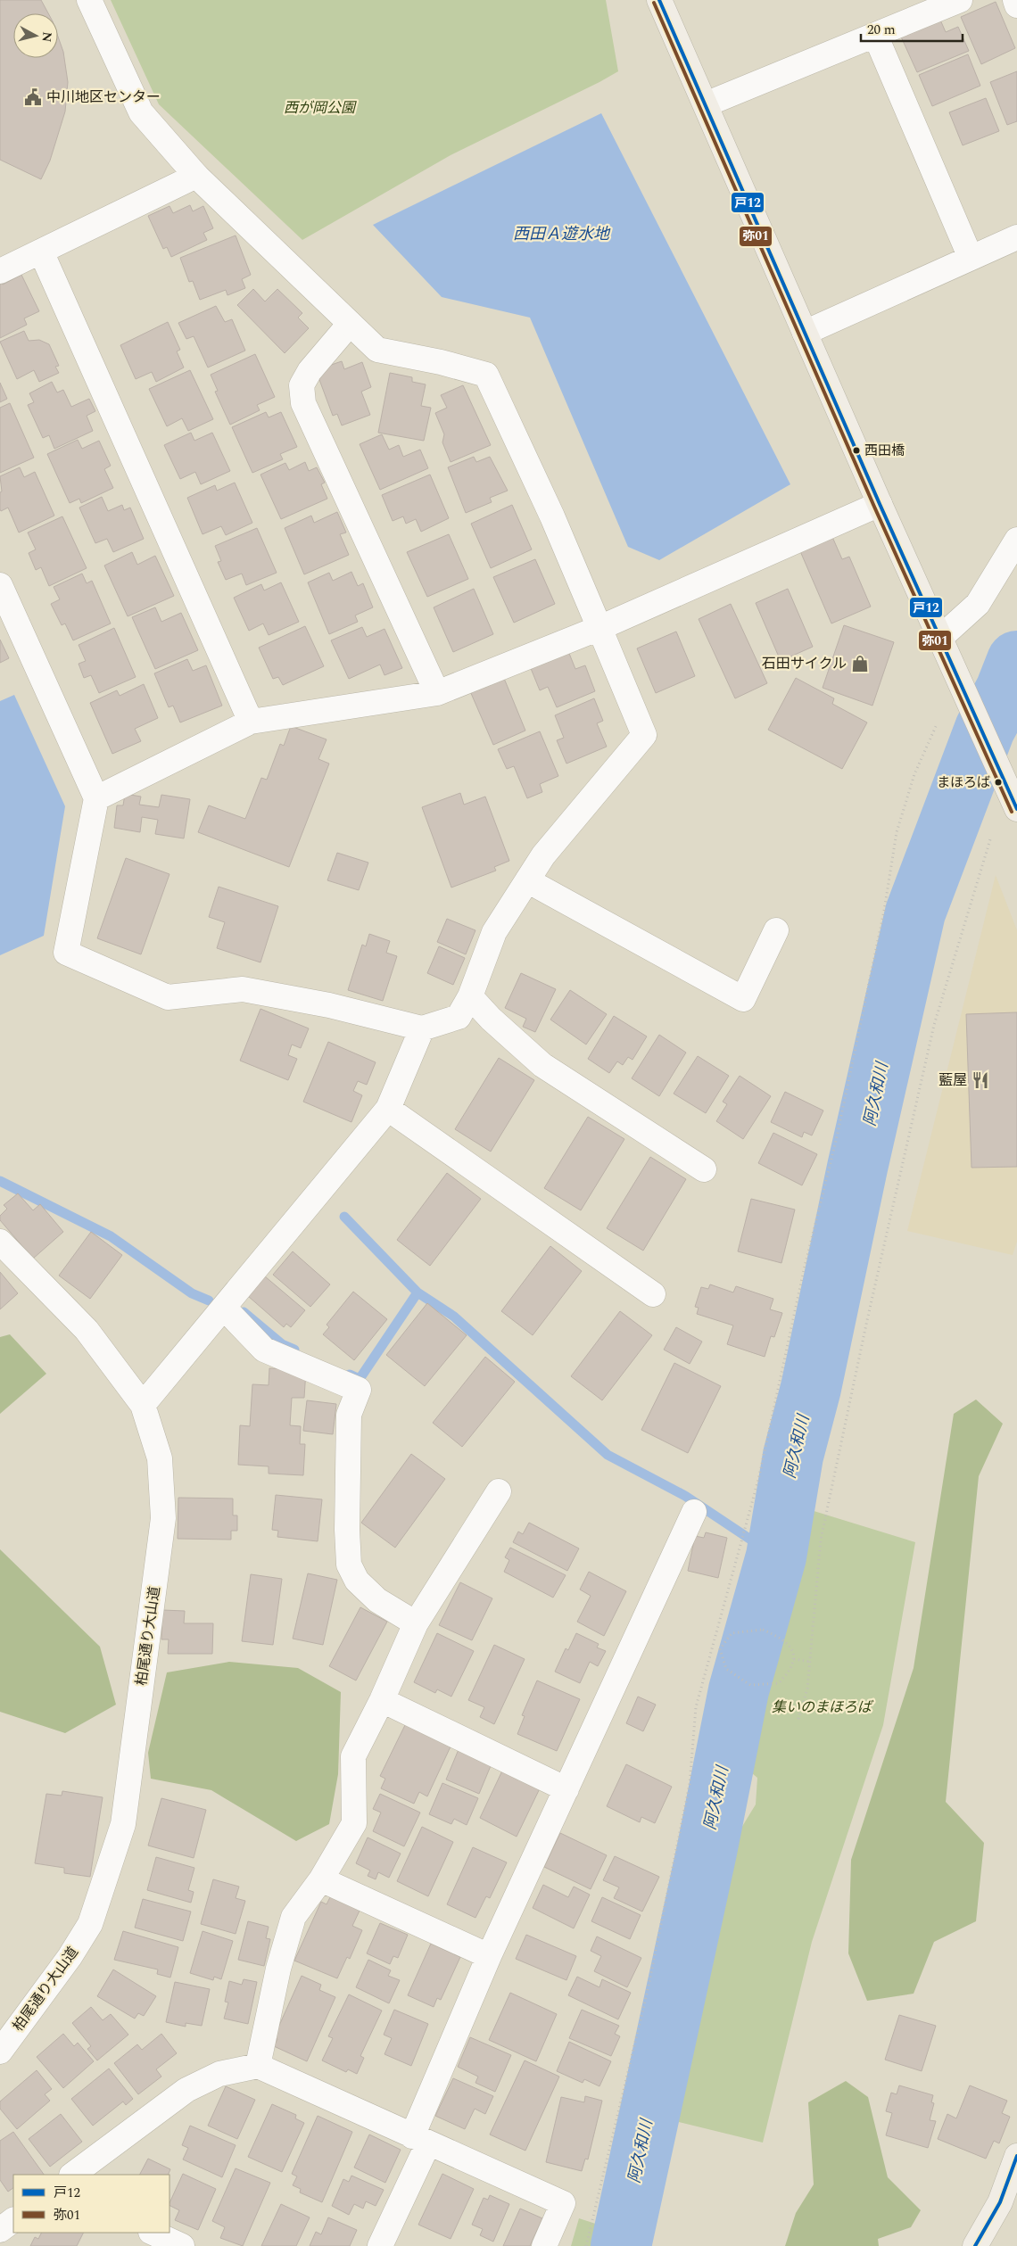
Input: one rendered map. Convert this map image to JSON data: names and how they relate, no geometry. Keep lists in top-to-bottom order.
{
  "streets": {
    "street": ["柏尾通り大山道"]
  },
  "water": ["西田Ａ遊水地", "阿久和川"],
  "parks": ["西が岡公園", "集いのまほろば"],
  "places": {
    "public building": ["中川地区センター"],
    "other": ["西田橋", "まほろば"],
    "shop": ["石田サイクル"],
    "restaurant": ["藍屋"]
  },
  "lines": ["transit line 戸12", "transit line 弥01"],
  "legend": ["戸12", "弥01"],
  "scale_bar": "20 m",
  "north": "right"
}
